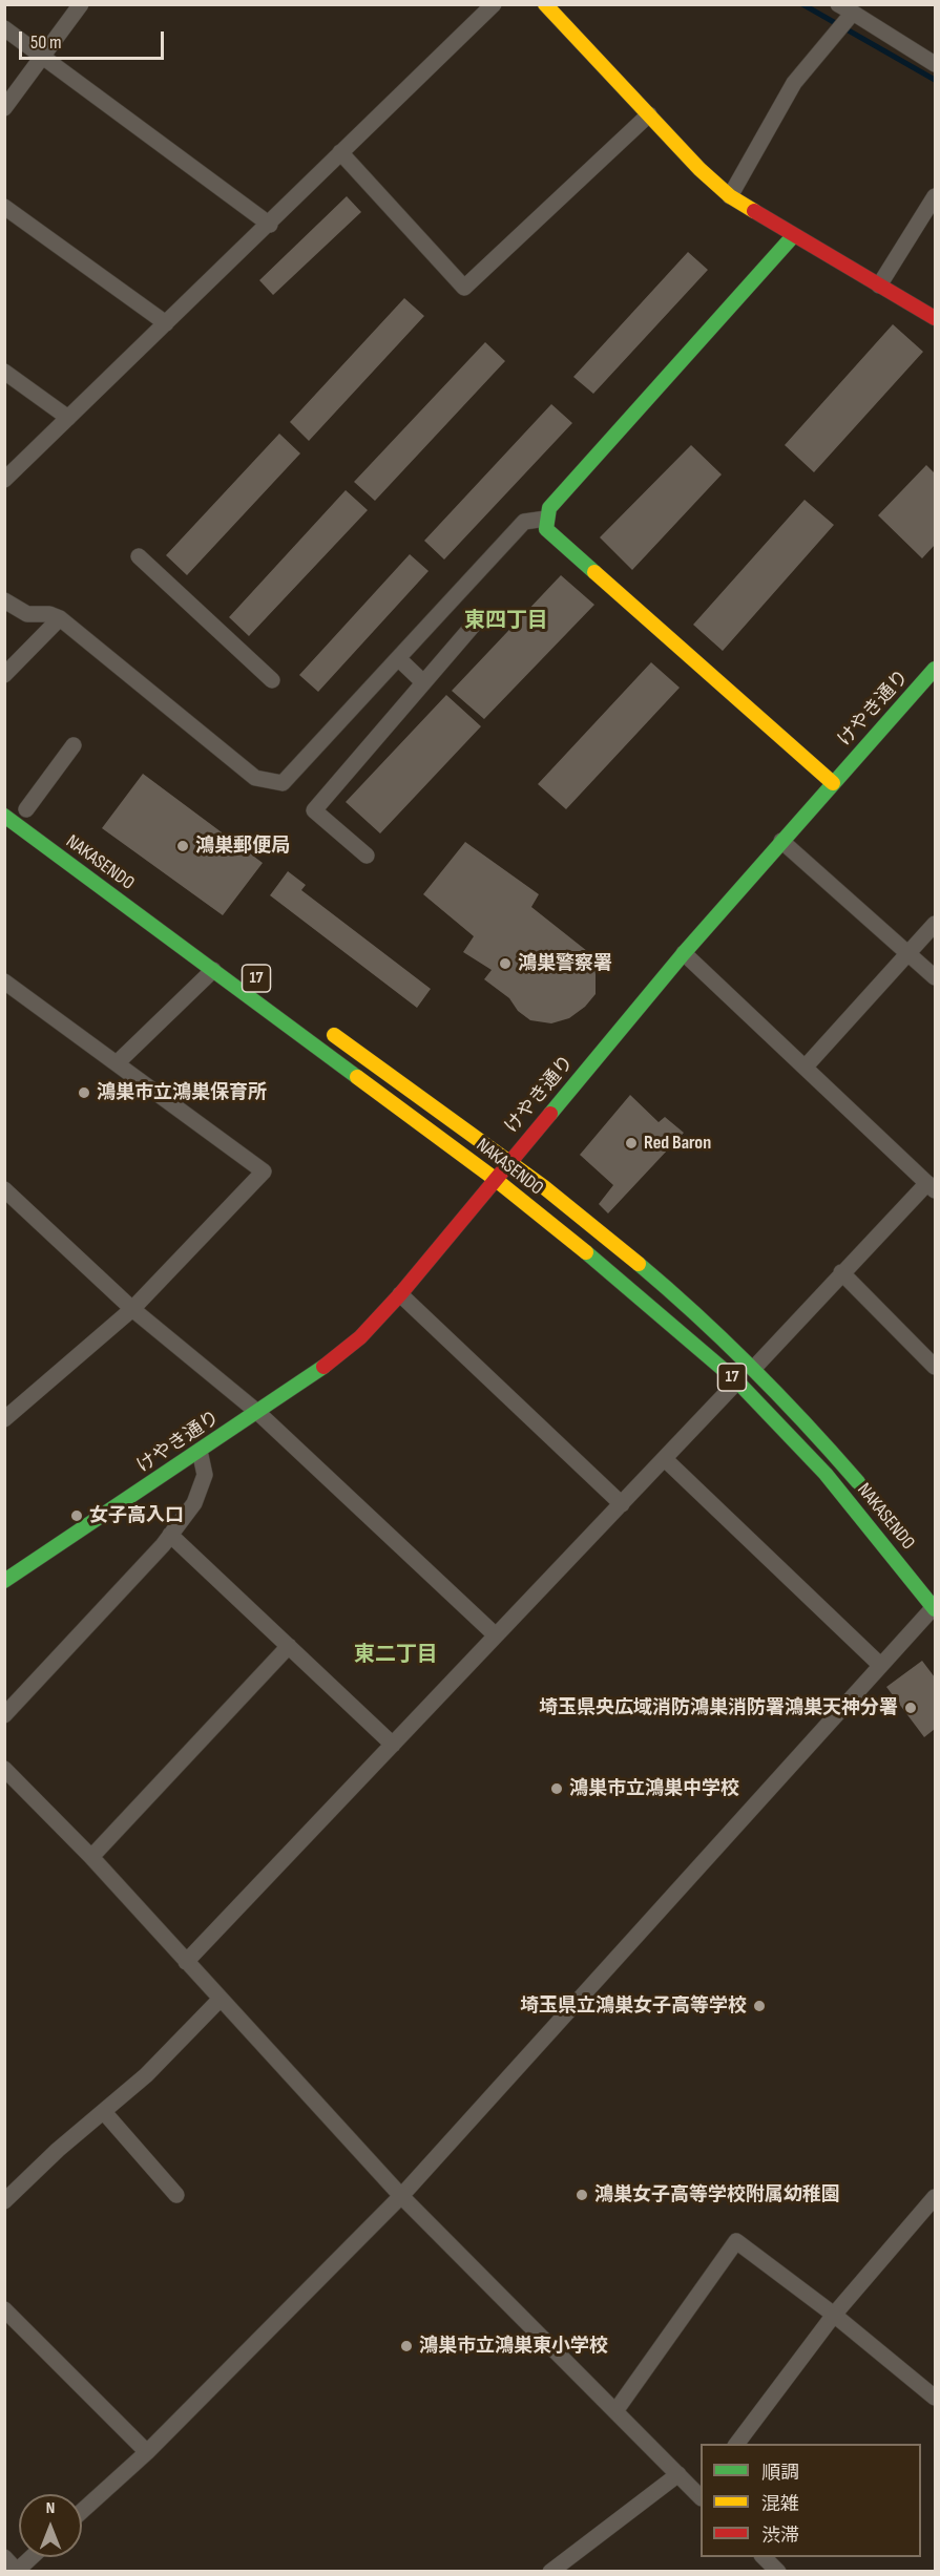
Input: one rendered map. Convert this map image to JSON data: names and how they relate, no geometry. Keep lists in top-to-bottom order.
{
  "streets": {
    "main road": ["けやき通り", "NAKASENDO", "17"]
  },
  "crossings": [
    ["けやき通り", "NAKASENDO"]
  ],
  "districts": ["東四丁目", "東二丁目"],
  "places": [
    "鴻巣郵便局",
    "鴻巣警察署",
    "鴻巣市立鴻巣保育所",
    "Red Baron",
    "女子高入口",
    "埼玉県央広域消防鴻巣消防署鴻巣天神分署",
    "鴻巣市立鴻巣中学校",
    "埼玉県立鴻巣女子高等学校",
    "鴻巣女子高等学校附属幼稚園",
    "鴻巣市立鴻巣東小学校"
  ],
  "legend": ["順調", "混雑", "渋滞"],
  "scale_bar": "50 m",
  "north": "top"
}
